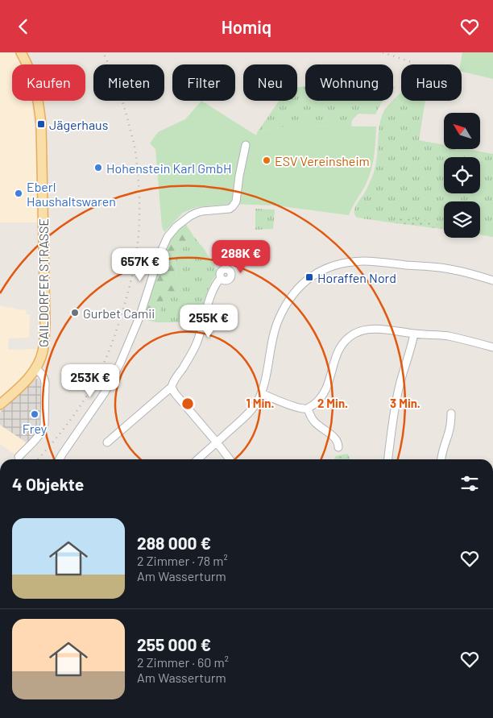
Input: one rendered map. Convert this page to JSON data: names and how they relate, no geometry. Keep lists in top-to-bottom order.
{
  "streets": {
    "main road": ["GAILDORFER STRASSE"]
  },
  "places": {
    "transit": ["Jägerhaus", "Horaffen Nord"],
    "other": [
      "ESV Vereinsheim",
      "Hohenstein Karl GmbH",
      "Eberl Haushaltswaren",
      "Gurbet Camii",
      "Frey"
    ]
  },
  "north": "top left",
  "page": {
    "header": "Homiq",
    "chip": [
      "Kaufen",
      "Mieten",
      "Filter",
      "Neu",
      "Wohnung",
      "Haus"
    ],
    "price": [
      "288K €",
      "657K €",
      "255K €",
      "253K €"
    ],
    "heading": "4 Objekte",
    "list": [
      {
        "name": "288 000 €",
        "note": "2 Zimmer · 78 m² · Am Wasserturm"
      },
      {
        "name": "255 000 €",
        "note": "2 Zimmer · 60 m² · Am Wasserturm"
      }
    ]
  },
  "rings": ["1 Min.", "2 Min.", "3 Min."]
}
